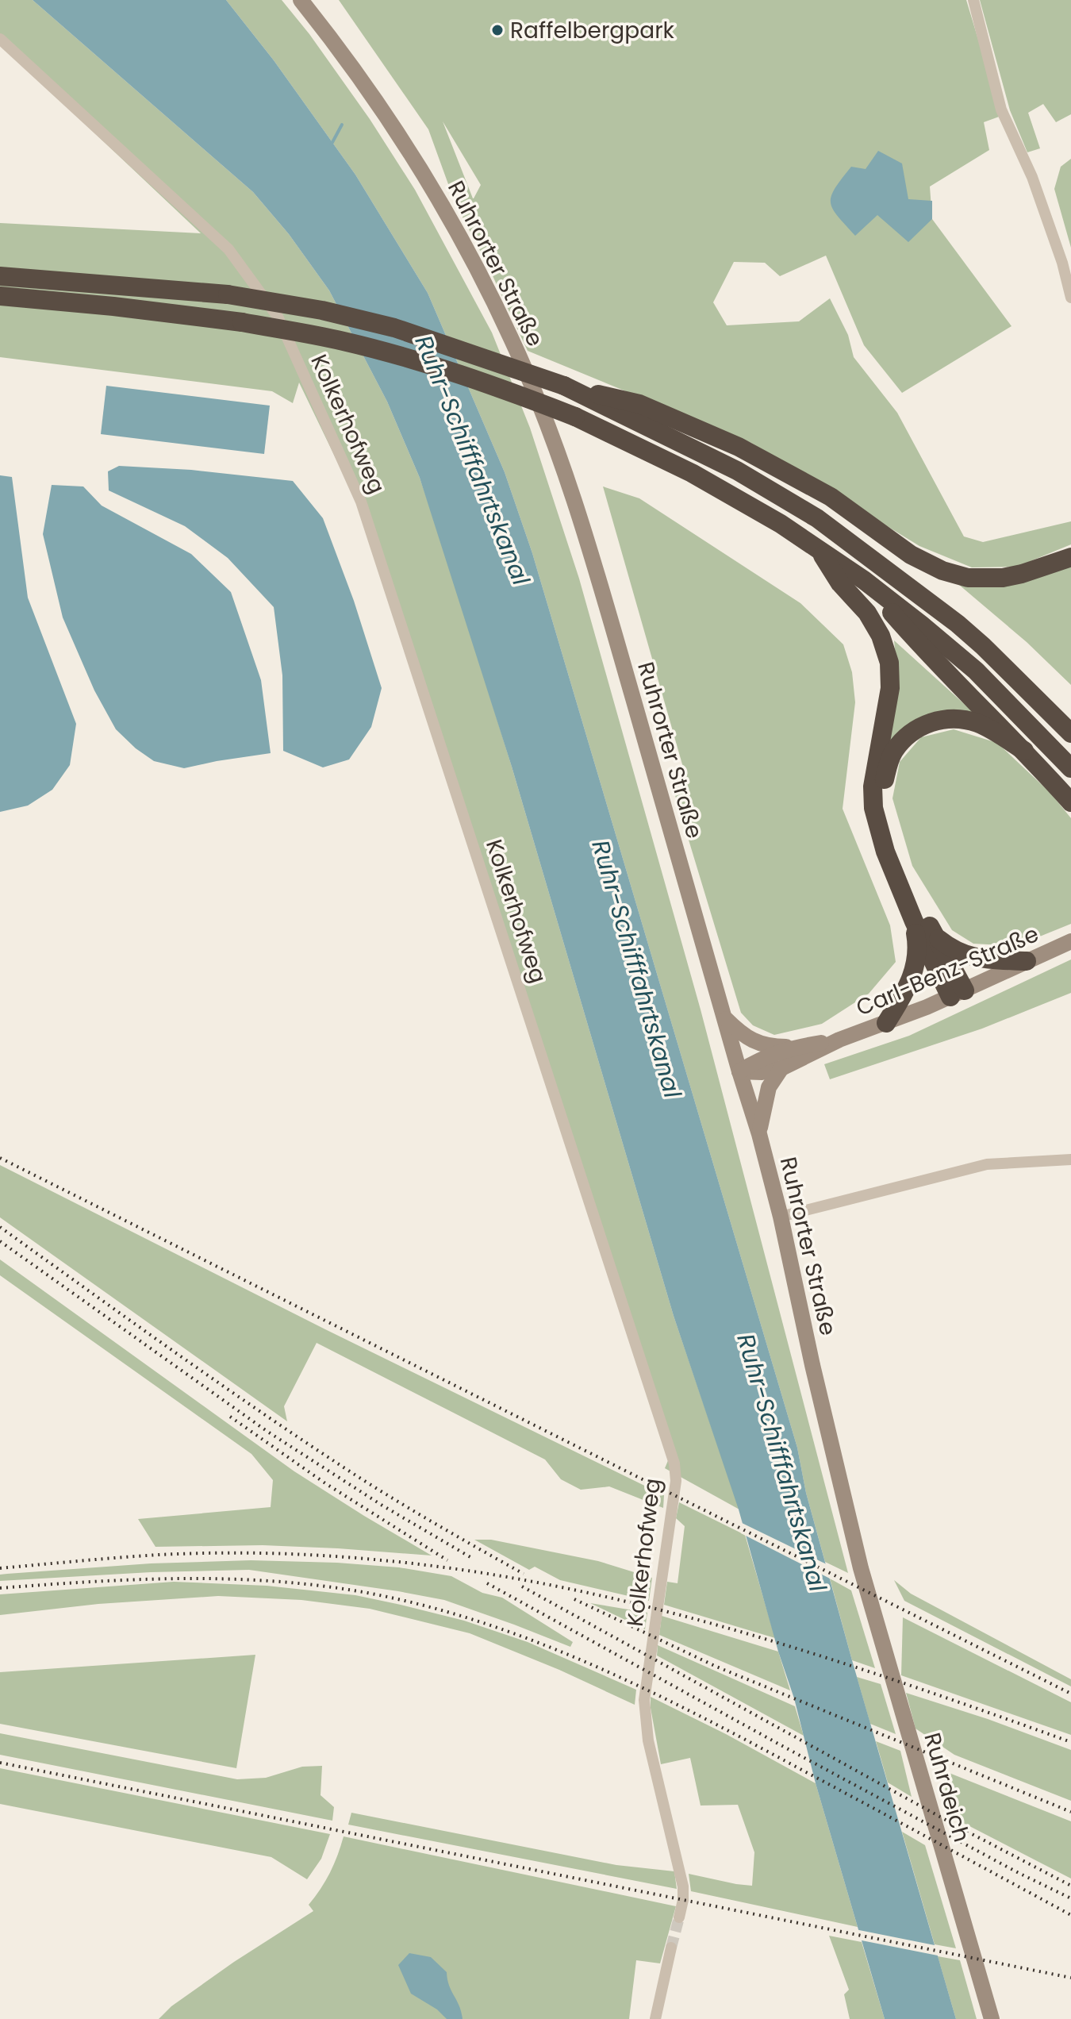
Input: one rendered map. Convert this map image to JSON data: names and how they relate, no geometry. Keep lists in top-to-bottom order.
{
  "streets": {
    "main road": ["Ruhrorter Straße", "Carl-Benz-Straße", "Ruhrdeich"],
    "street": ["Kolkerhofweg"]
  },
  "crossings": [
    ["Ruhrorter Straße", "Carl-Benz-Straße"],
    ["Ruhrorter Straße", "Ruhrdeich"]
  ],
  "water": ["Ruhr-Schifffahrtskanal"],
  "places": ["Raffelbergpark"]
}
